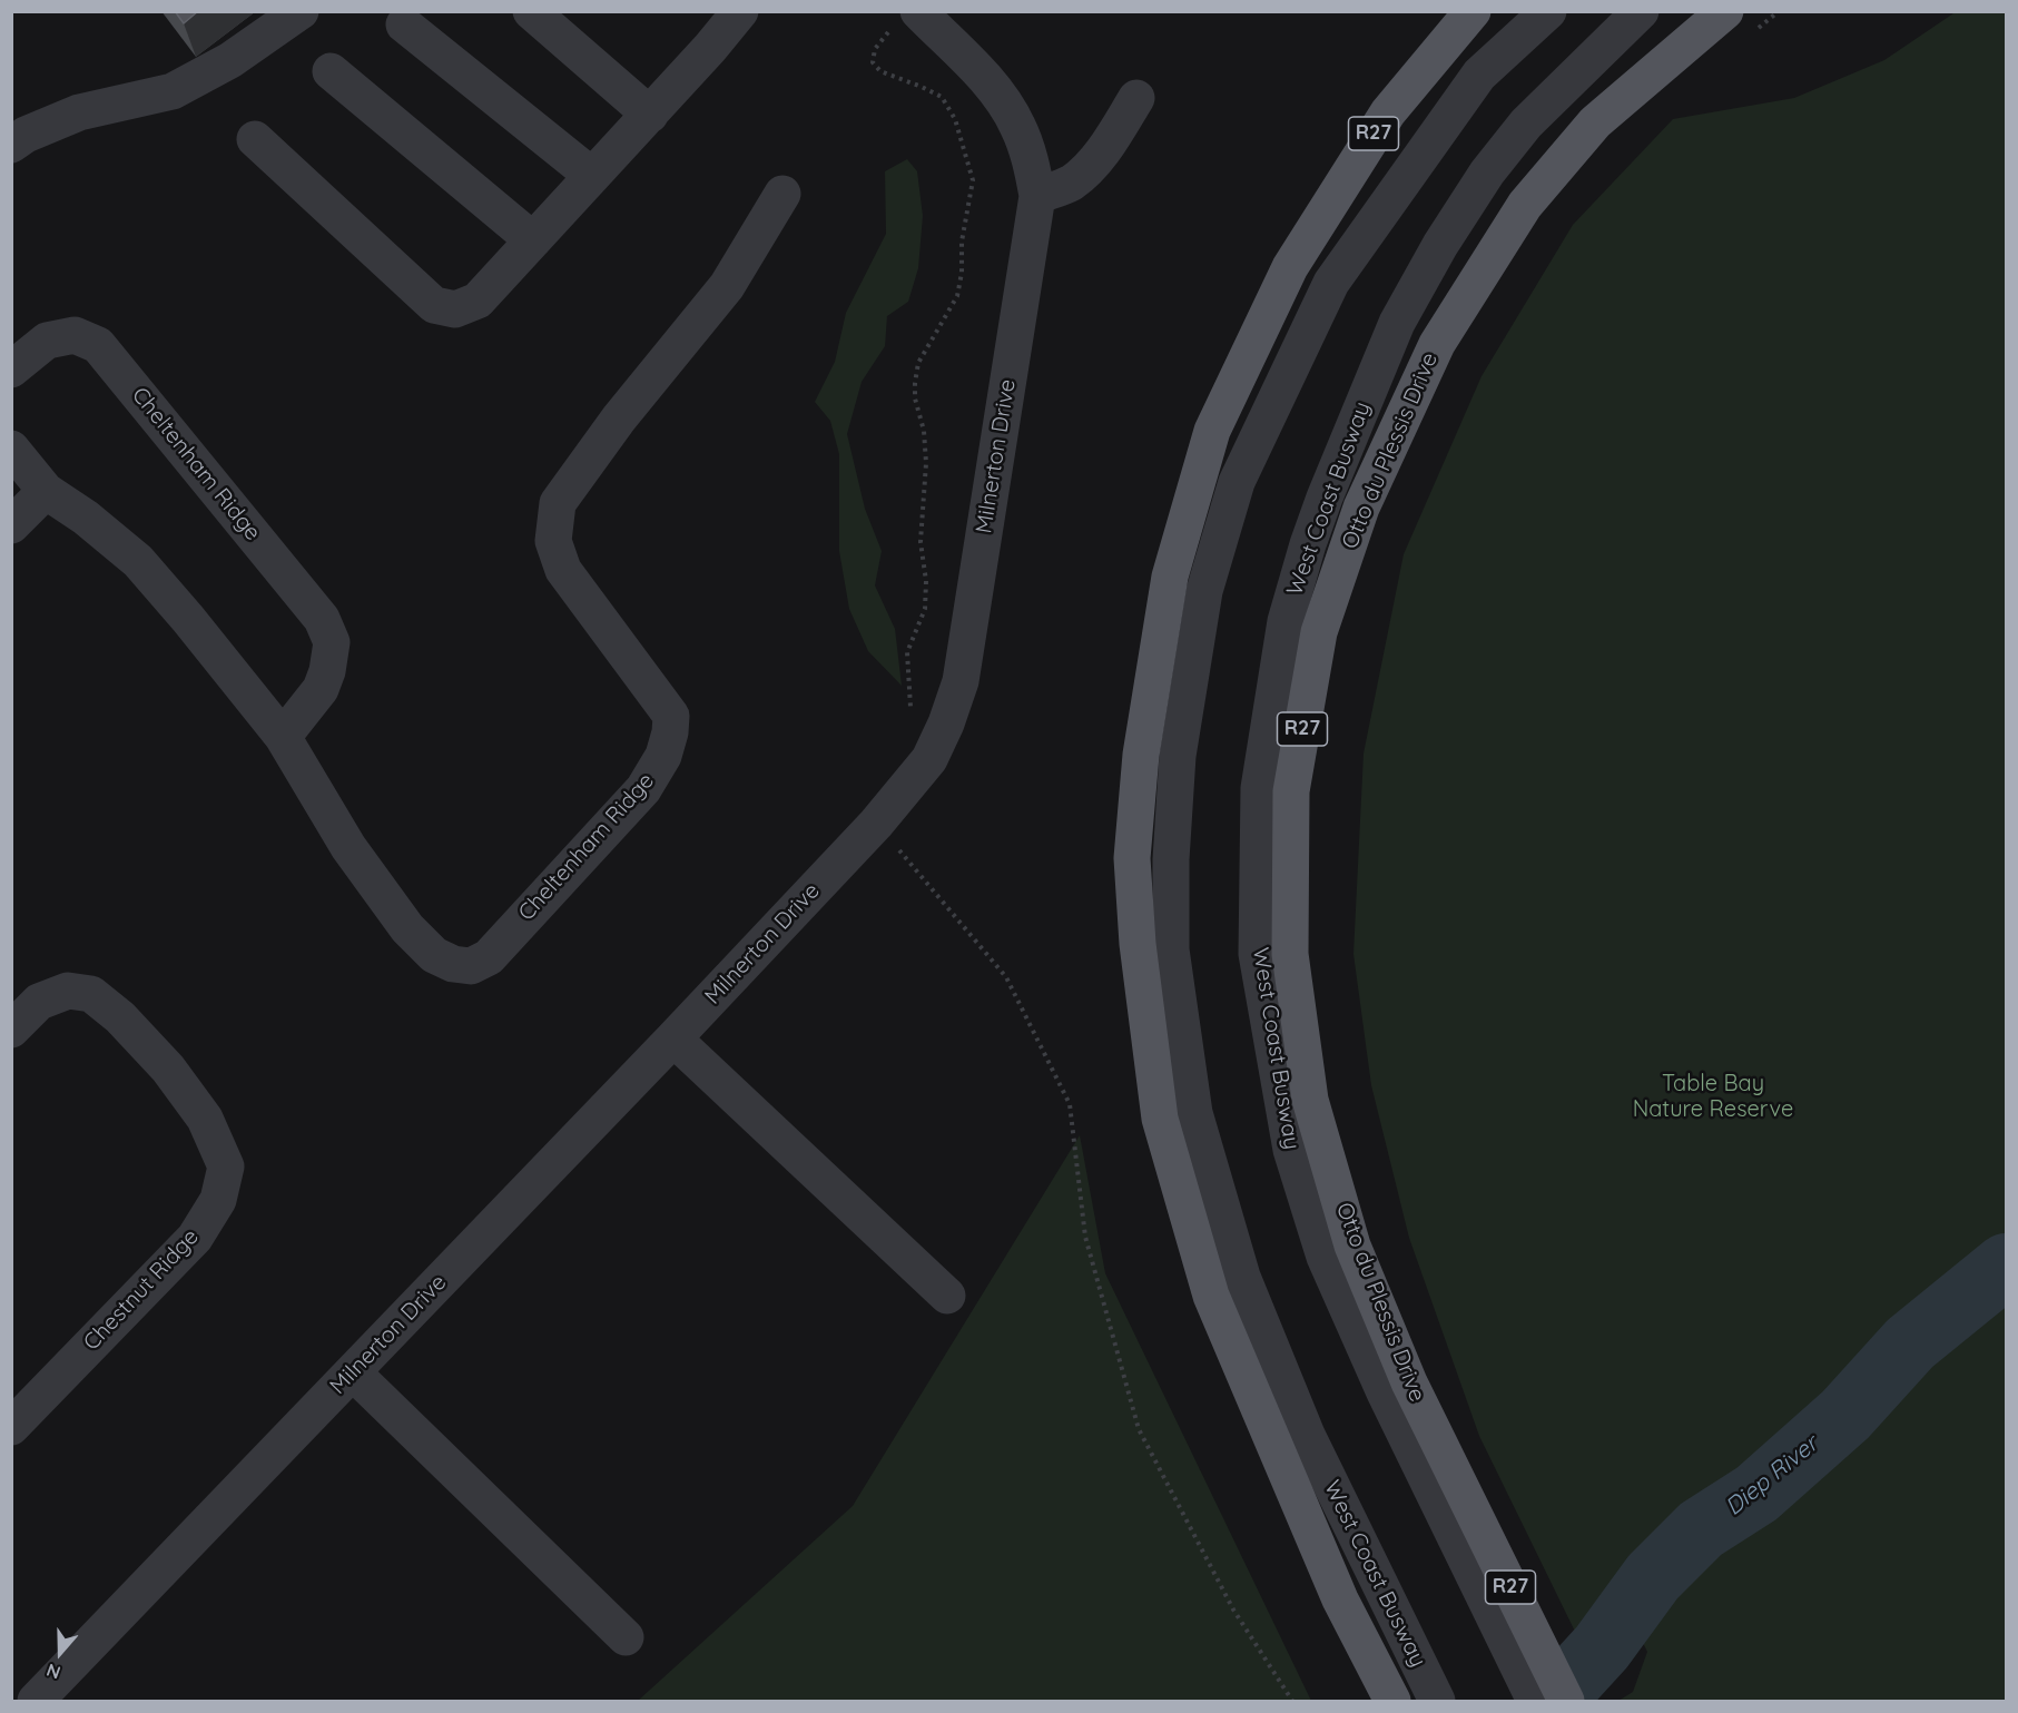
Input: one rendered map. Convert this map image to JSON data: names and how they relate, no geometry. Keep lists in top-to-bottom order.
{
  "streets": {
    "main road": ["R27", "Otto du Plessis Drive"],
    "street": [
      "Milnerton Drive",
      "Cheltenham Ridge",
      "West Coast Busway",
      "Chestnut Ridge"
    ]
  },
  "crossings": [
    ["Otto du Plessis Drive", "West Coast Busway"]
  ],
  "water": ["Diep River"],
  "parks": ["Table Bay Nature Reserve"],
  "north": "bottom"
}
